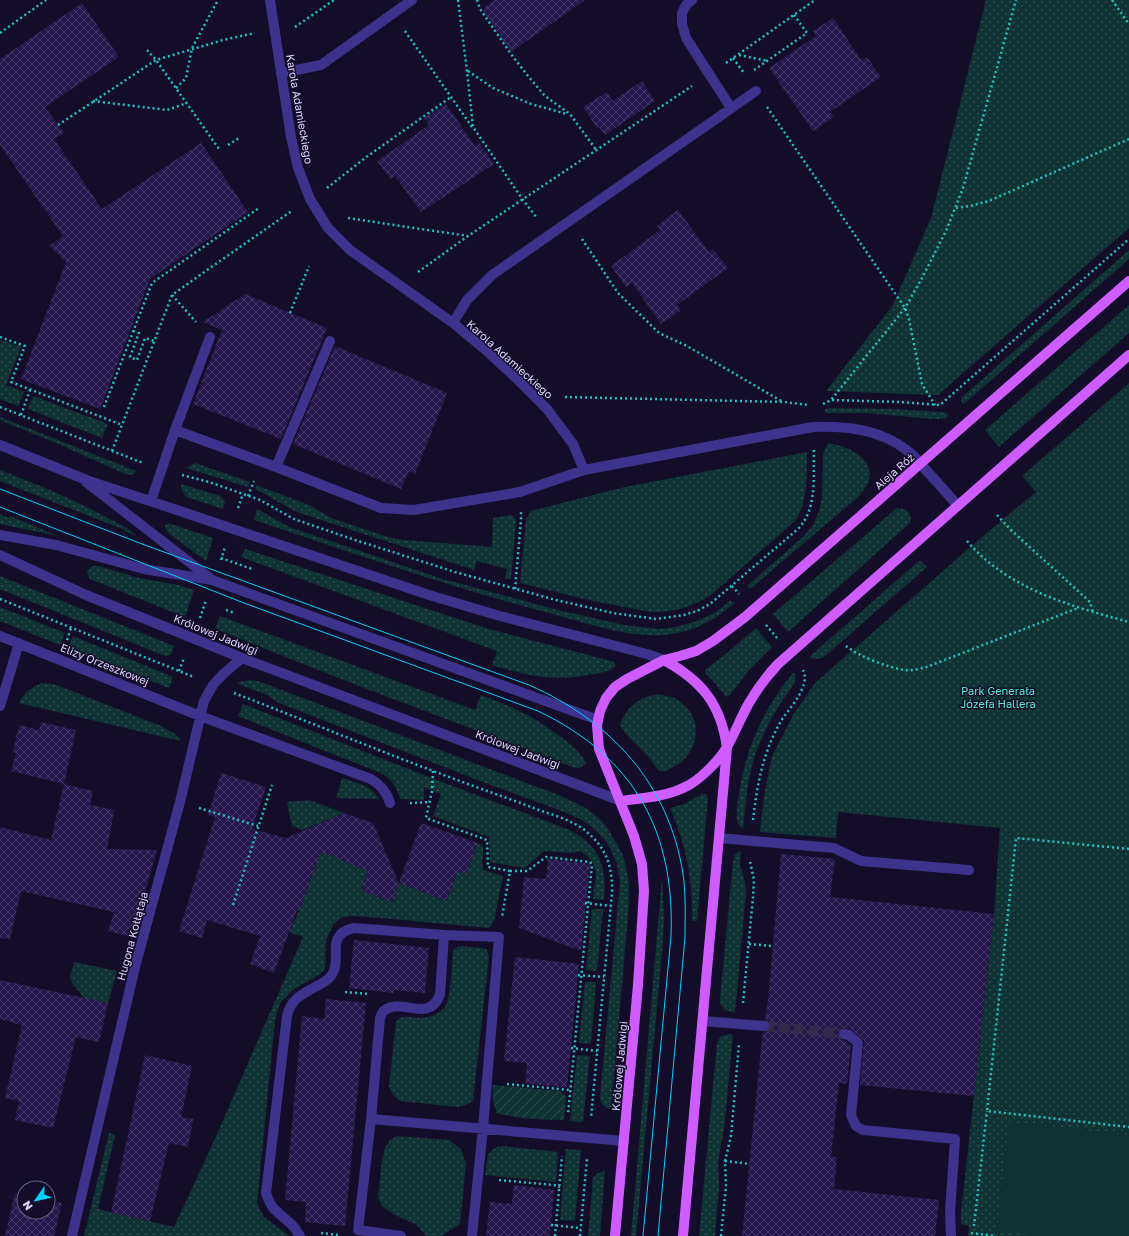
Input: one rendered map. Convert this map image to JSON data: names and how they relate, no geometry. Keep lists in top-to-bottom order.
{
  "streets": {
    "main road": ["Aleja Róż", "Królowej Jadwigi"],
    "street": ["Karola Adamieckiego", "Elizy Orzeszkowej", "Hugona Kołłątaja"]
  },
  "crossings": [
    ["Aleja Róż", "Królowej Jadwigi"],
    ["Królowej Jadwigi", "Hugona Kołłątaja"],
    ["Elizy Orzeszkowej", "Hugona Kołłątaja"]
  ],
  "parks": ["Park Generała Józefa Hallera"],
  "north": "bottom left"
}
